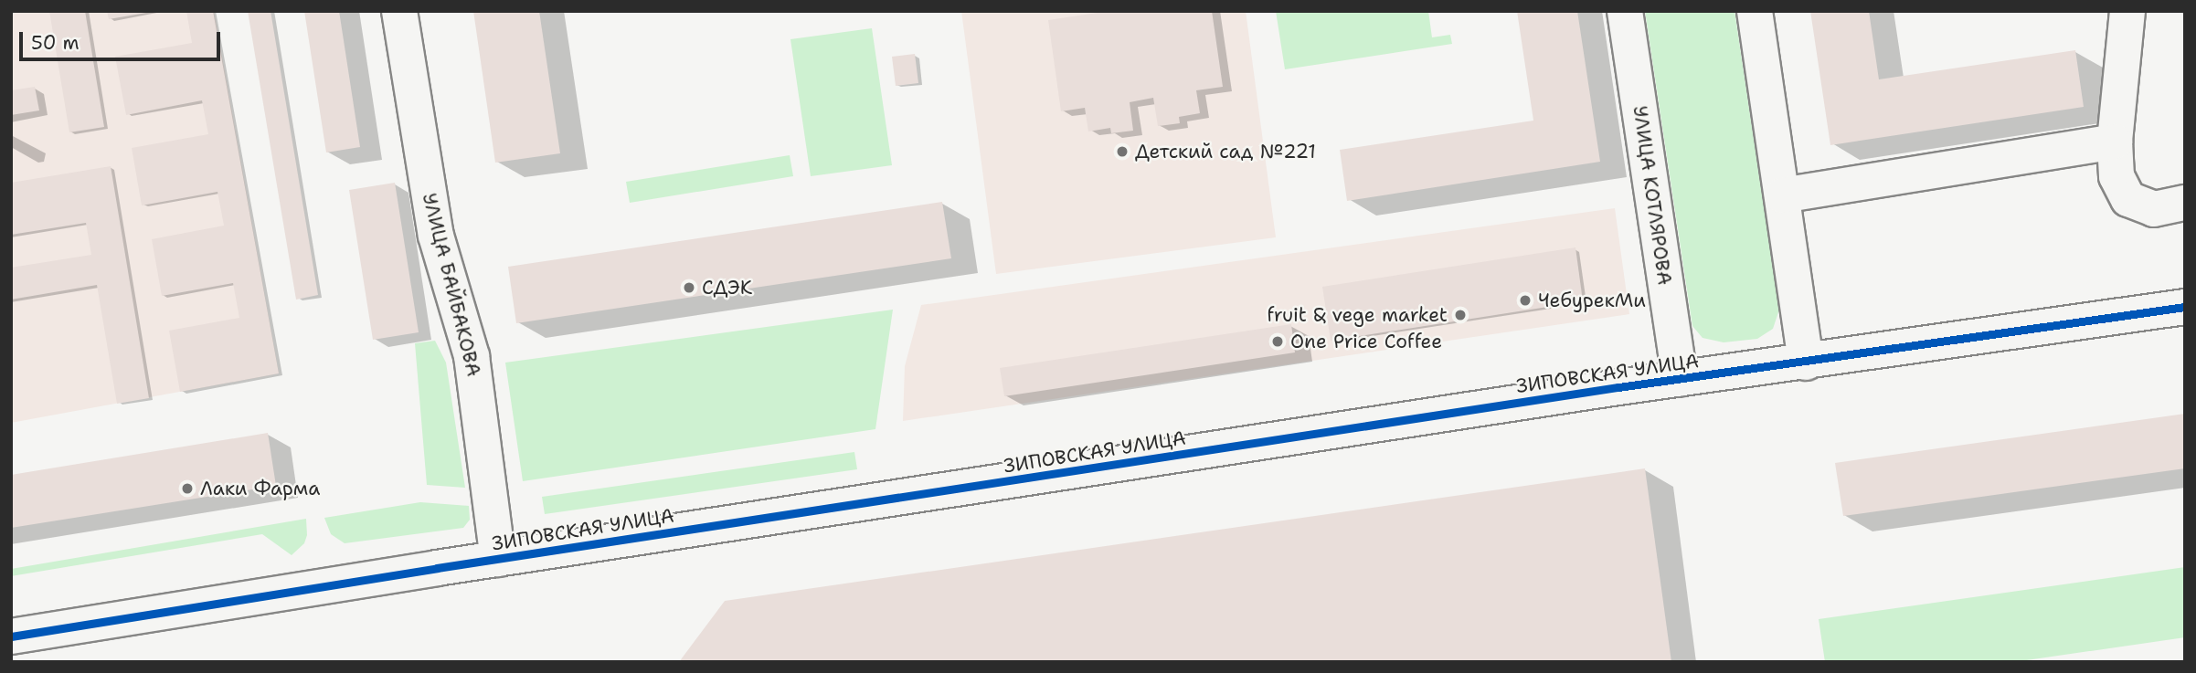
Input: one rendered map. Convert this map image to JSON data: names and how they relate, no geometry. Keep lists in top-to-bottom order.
{
  "streets": {
    "street": ["УЛИЦА КОТЛЯРОВА", "УЛИЦА БАЙБАКОВА", "ЗИПОВСКАЯ УЛИЦА"]
  },
  "crossings": [
    ["УЛИЦА КОТЛЯРОВА", "ЗИПОВСКАЯ УЛИЦА"],
    ["УЛИЦА БАЙБАКОВА", "ЗИПОВСКАЯ УЛИЦА"]
  ],
  "places": [
    "Детский сад №221",
    "СДЭК",
    "ЧебурекМи",
    "fruit & vege market",
    "One Price Coffee",
    "Лаки Фарма"
  ],
  "scale_bar": "50 m"
}
